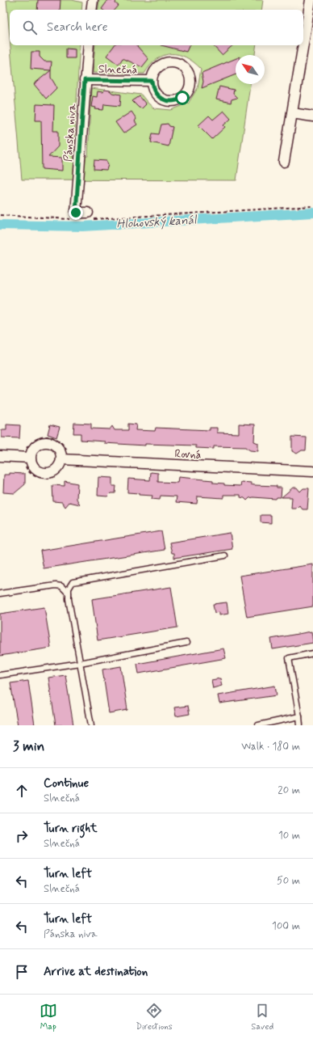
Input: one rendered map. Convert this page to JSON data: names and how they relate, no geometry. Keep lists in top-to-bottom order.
{
  "streets": {
    "street": ["Slnečná", "Pánska niva", "Rovná"]
  },
  "crossings": [
    ["Slnečná", "Pánska niva"]
  ],
  "water": ["Hlohovský kanál"],
  "north": "top left",
  "page": {
    "search": "Search here",
    "heading": ["3 min", "Walk · 180 m"],
    "list": [
      ["Continue", "Slnečná", "20 m"],
      ["Turn right", "Slnečná", "10 m"],
      ["Turn left", "Slnečná", "50 m"],
      ["Turn left", "Pánska niva", "100 m"],
      "Arrive at destination"
    ],
    "nav": ["Map", "Directions", "Saved"]
  }
}
